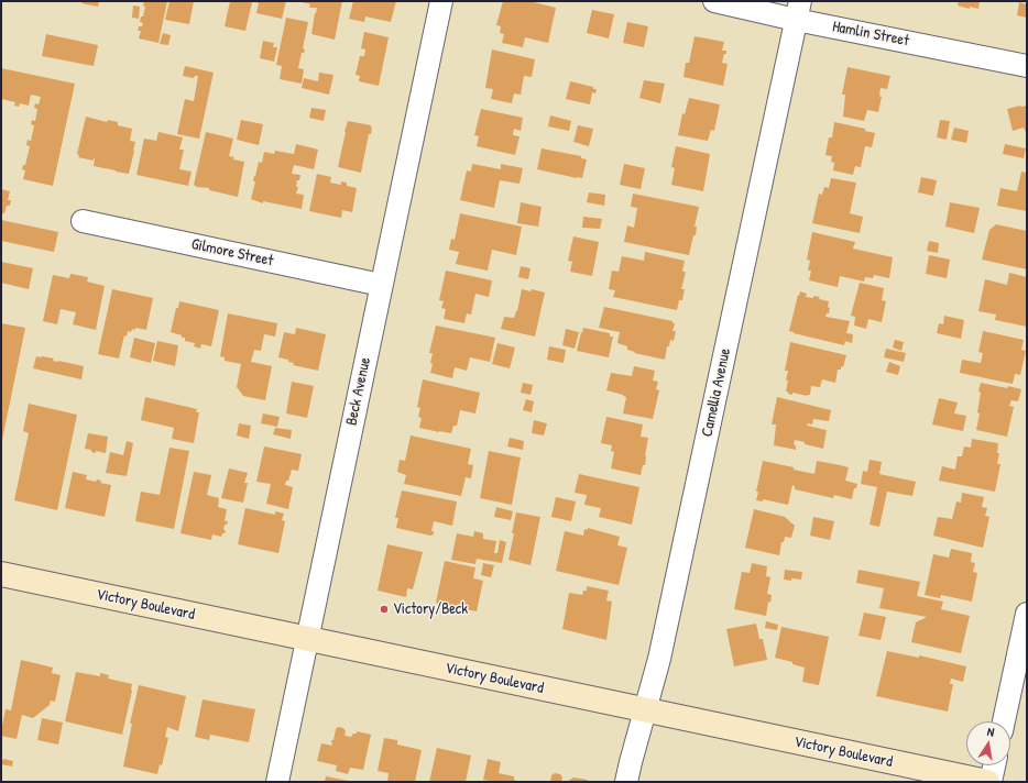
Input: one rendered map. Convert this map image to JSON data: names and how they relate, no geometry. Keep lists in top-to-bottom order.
{
  "streets": {
    "main road": ["Victory Boulevard"],
    "street": [
      "Hamlin Street",
      "Gilmore Street",
      "Beck Avenue",
      "Camellia Avenue"
    ]
  },
  "crossings": [
    ["Hamlin Street", "Camellia Avenue"],
    ["Gilmore Street", "Beck Avenue"],
    ["Beck Avenue", "Victory Boulevard"],
    ["Camellia Avenue", "Victory Boulevard"]
  ],
  "places": ["Victory/Beck"],
  "north": "top"
}
